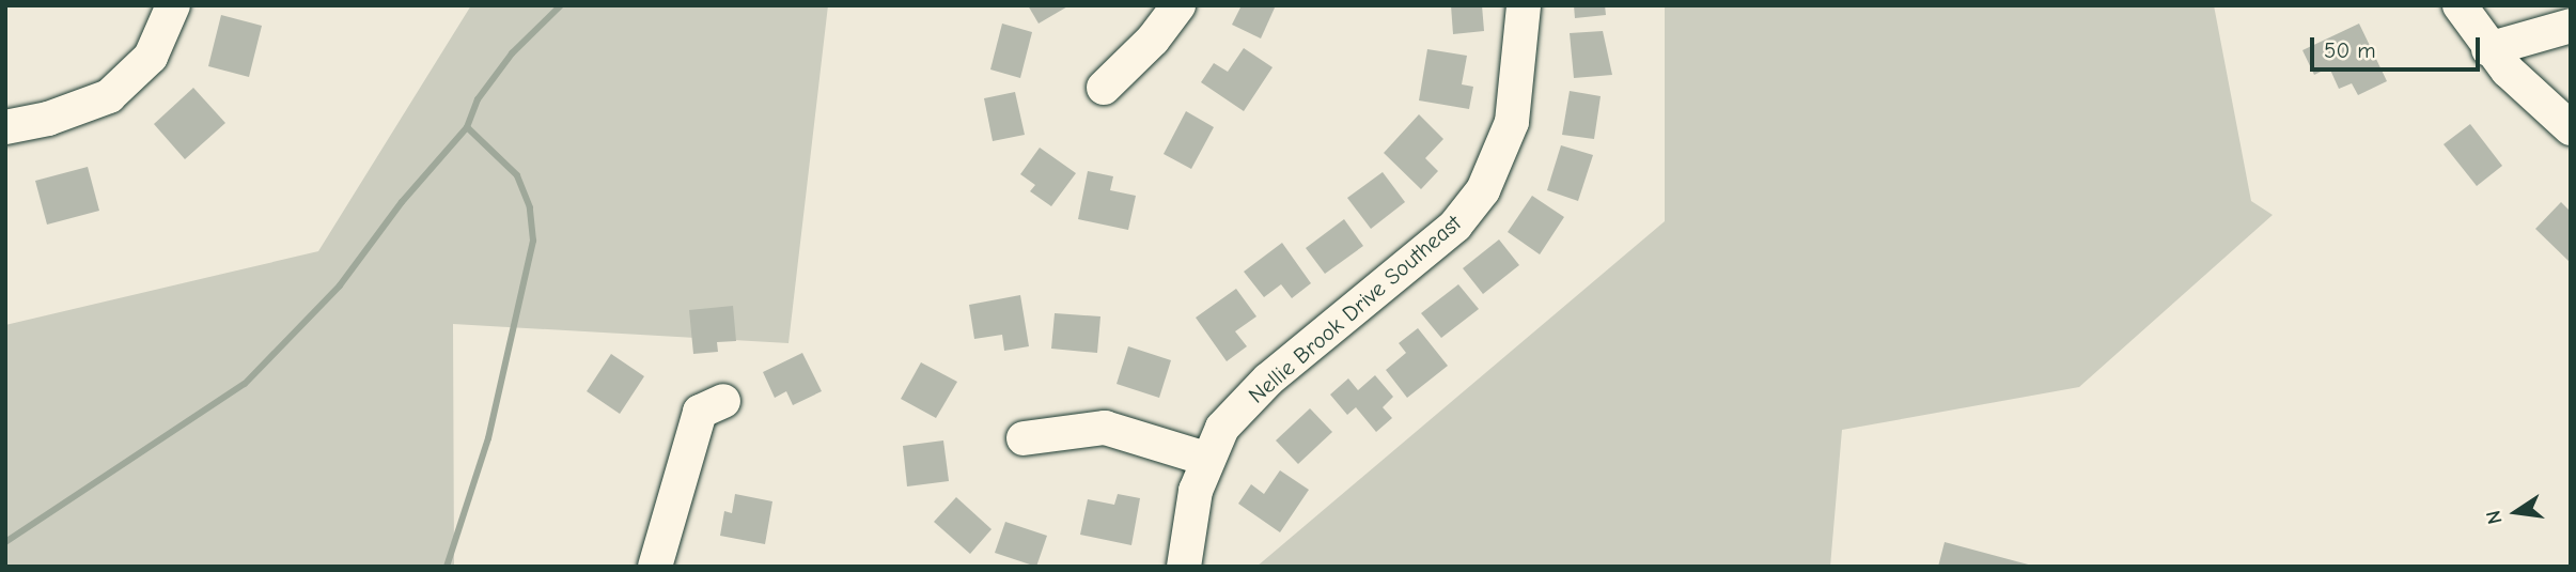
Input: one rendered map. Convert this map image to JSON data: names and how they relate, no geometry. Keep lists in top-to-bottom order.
{
  "streets": {
    "street": ["Nellie Brook Drive Southeast"]
  },
  "scale_bar": "50 m",
  "north": "left"
}
